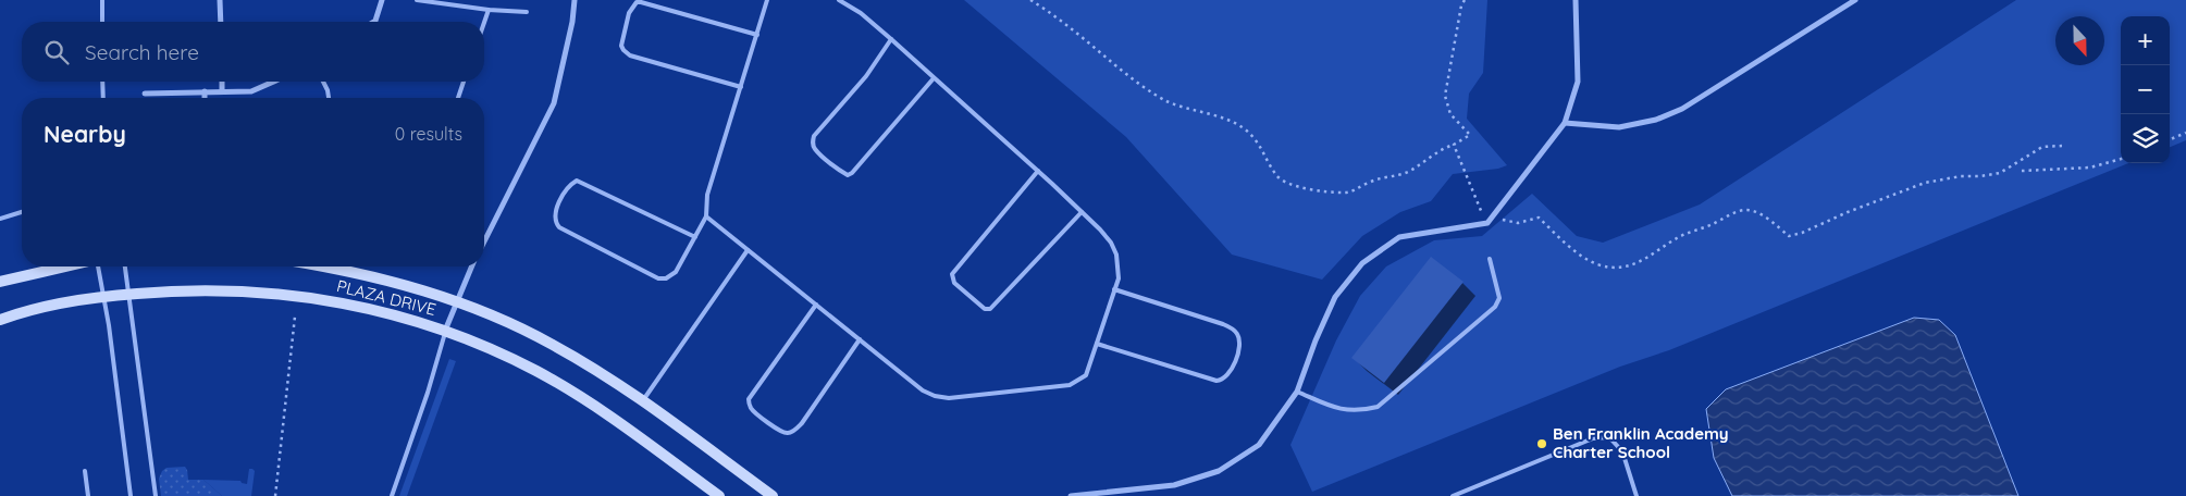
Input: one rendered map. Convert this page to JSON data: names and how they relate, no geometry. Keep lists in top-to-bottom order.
{
  "streets": {
    "street": ["PLAZA DRIVE"]
  },
  "places": ["Ben Franklin Academy Charter School"],
  "north": "bottom",
  "page": {
    "map_buttons": ["+", "−"],
    "search": "Search here",
    "heading": ["Nearby", "0 results"]
  }
}
